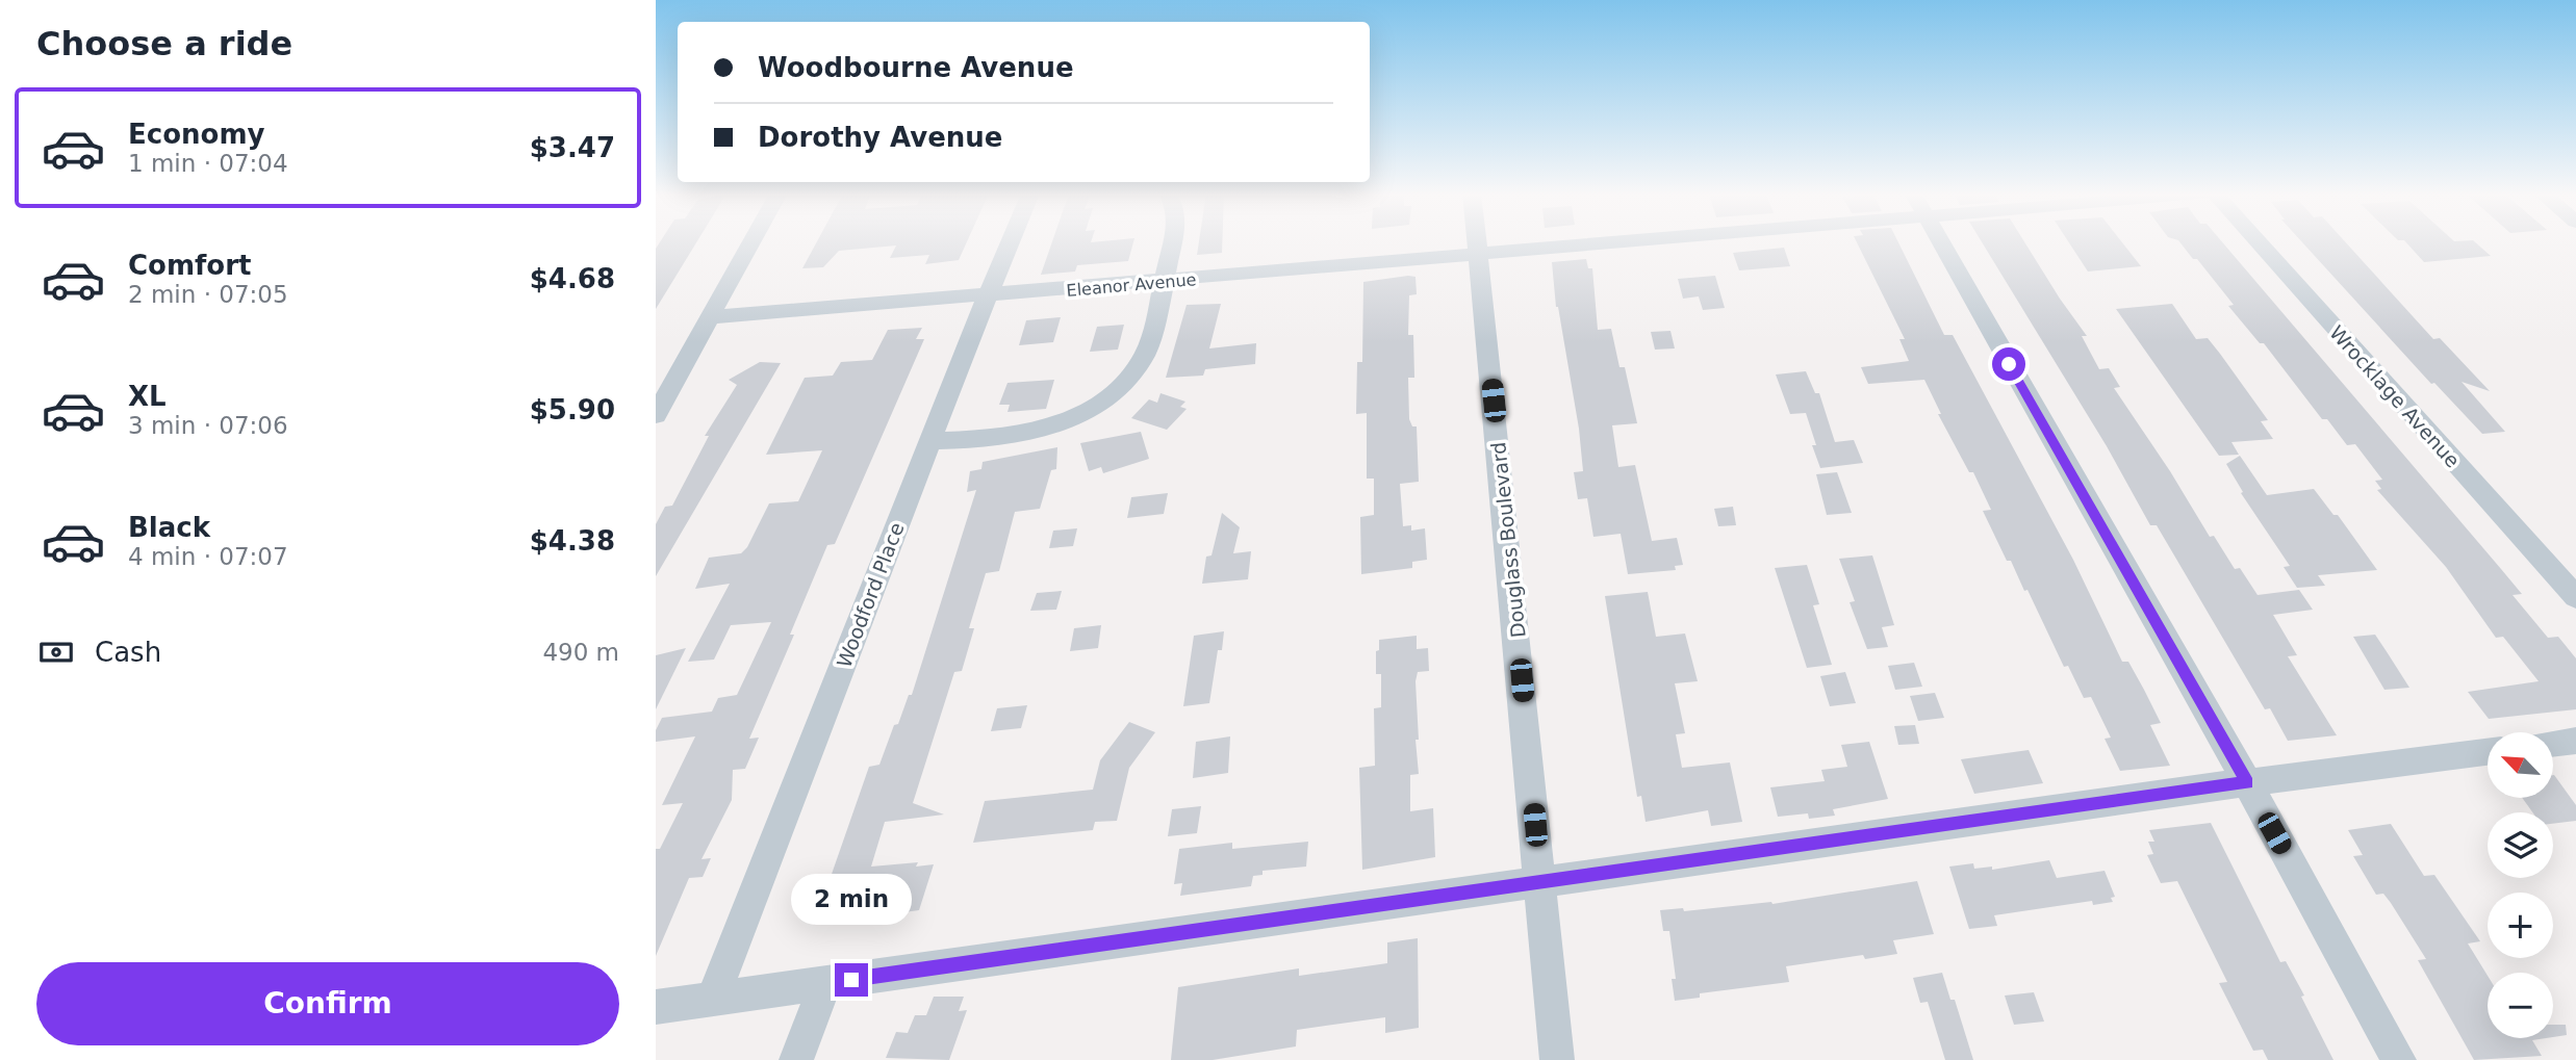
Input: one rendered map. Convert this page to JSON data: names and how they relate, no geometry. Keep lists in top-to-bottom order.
{
  "streets": {
    "street": [
      "Eleanor Avenue",
      "Wrocklage Avenue",
      "Douglass Boulevard",
      "Woodford Place"
    ]
  },
  "crossings": [
    ["Eleanor Avenue", "Douglass Boulevard"],
    ["Eleanor Avenue", "Woodford Place"]
  ],
  "north": "top left",
  "page": {
    "heading": "Choose a ride",
    "banner": ["Woodbourne Avenue", "Dorothy Avenue"],
    "list": [
      {
        "name": "Economy",
        "note": "1 min · 07:04",
        "value": "$3.47"
      },
      {
        "name": "Comfort",
        "note": "2 min · 07:05",
        "value": "$4.68"
      },
      {
        "name": "XL",
        "note": "3 min · 07:06",
        "value": "$5.90"
      },
      {
        "name": "Black",
        "note": "4 min · 07:07",
        "value": "$4.38"
      }
    ],
    "pay": ["Cash", "490 m"],
    "map_buttons": ["+", "−"],
    "bubble": "2 min",
    "buttons": "Confirm"
  }
}
